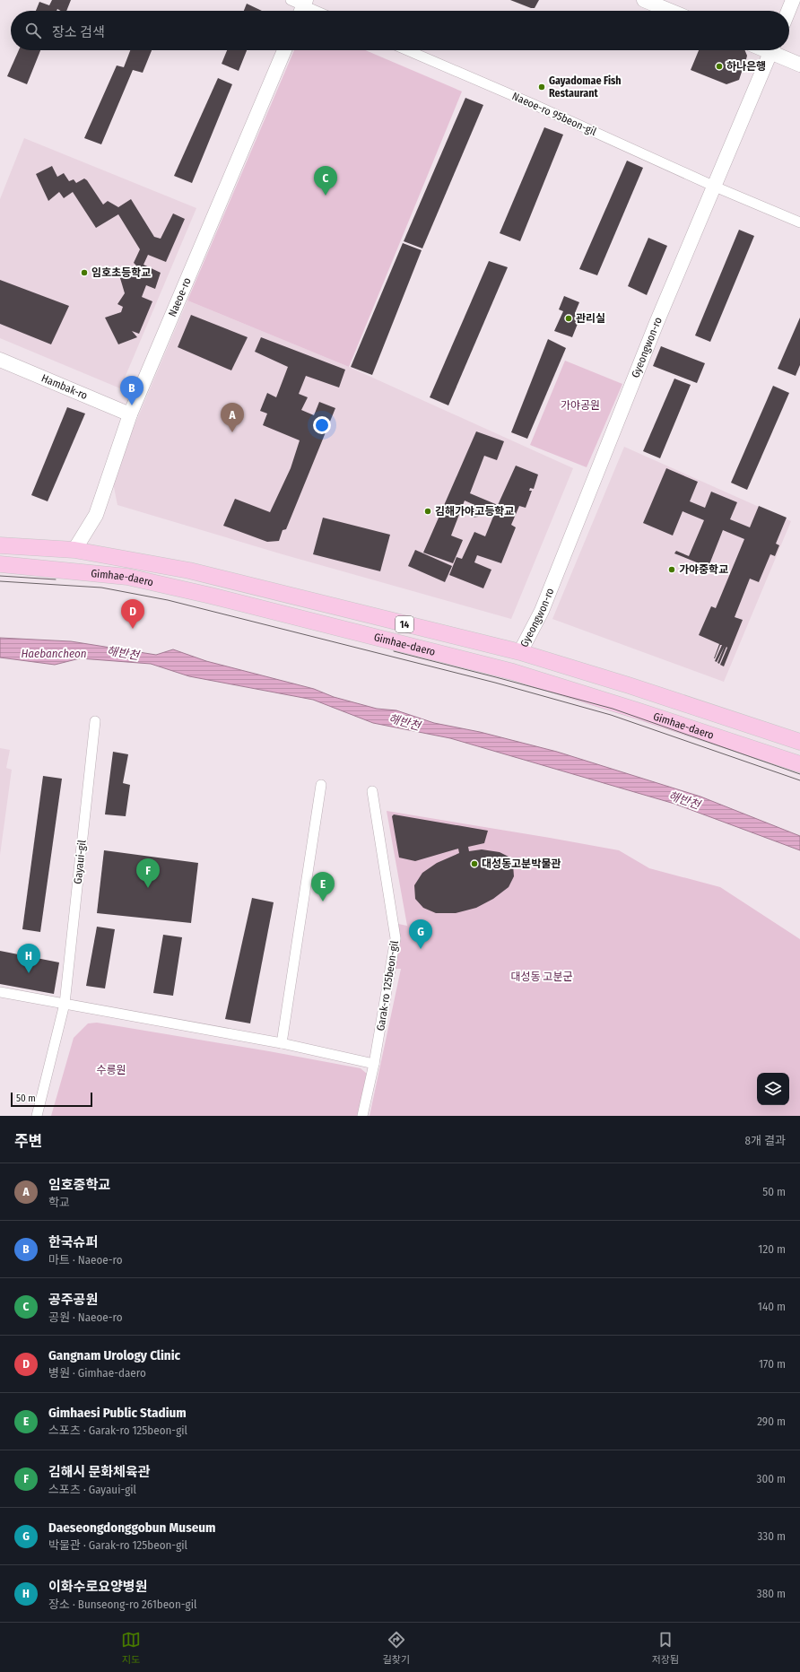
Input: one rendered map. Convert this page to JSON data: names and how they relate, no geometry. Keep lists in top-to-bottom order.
{
  "streets": {
    "main road": ["Gimhae-daero", "14"],
    "street": [
      "Naeoe-ro 95beon-gil",
      "Naeoe-ro",
      "Gyeongwon-ro",
      "Hambak-ro",
      "Gayaui-gil",
      "Garak-ro 125beon-gil"
    ]
  },
  "crossings": [
    ["Naeoe-ro 95beon-gil", "Gyeongwon-ro"],
    ["Naeoe-ro", "Hambak-ro"],
    ["Naeoe-ro", "Gimhae-daero"],
    ["Gyeongwon-ro", "Gimhae-daero"]
  ],
  "water": ["Haebancheon", "해반천"],
  "parks": ["가야공원", "대성동 고분군", "수릉원"],
  "places": [
    "하나은행",
    "Gayadomae Fish Restaurant",
    "임호초등학교",
    "관리실",
    "김해가야고등학교",
    "가야중학교",
    "대성동고분박물관"
  ],
  "scale_bar": "50 m",
  "page": {
    "search": "장소 검색",
    "pins": [
      "C",
      "B",
      "A",
      "D",
      "F",
      "E",
      "G",
      "H"
    ],
    "scale": "50 m",
    "heading": ["주변", "8개 결과"],
    "list": [
      {
        "mark": "A",
        "name": "임호중학교",
        "note": "학교",
        "value": "50 m"
      },
      {
        "mark": "B",
        "name": "한국슈퍼",
        "note": "마트 · Naeoe-ro",
        "value": "120 m"
      },
      {
        "mark": "C",
        "name": "공주공원",
        "note": "공원 · Naeoe-ro",
        "value": "140 m"
      },
      {
        "mark": "D",
        "name": "Gangnam Urology Clinic",
        "note": "병원 · Gimhae-daero",
        "value": "170 m"
      },
      {
        "mark": "E",
        "name": "Gimhaesi Public Stadium",
        "note": "스포츠 · Garak-ro 125beon-gil",
        "value": "290 m"
      },
      {
        "mark": "F",
        "name": "김해시 문화체육관",
        "note": "스포츠 · Gayaui-gil",
        "value": "300 m"
      },
      {
        "mark": "G",
        "name": "Daeseongdonggobun Museum",
        "note": "박물관 · Garak-ro 125beon-gil",
        "value": "330 m"
      },
      {
        "mark": "H",
        "name": "이화수로요양병원",
        "note": "장소 · Bunseong-ro 261beon-gil",
        "value": "380 m"
      }
    ],
    "nav": ["지도", "길찾기", "저장됨"]
  }
}
